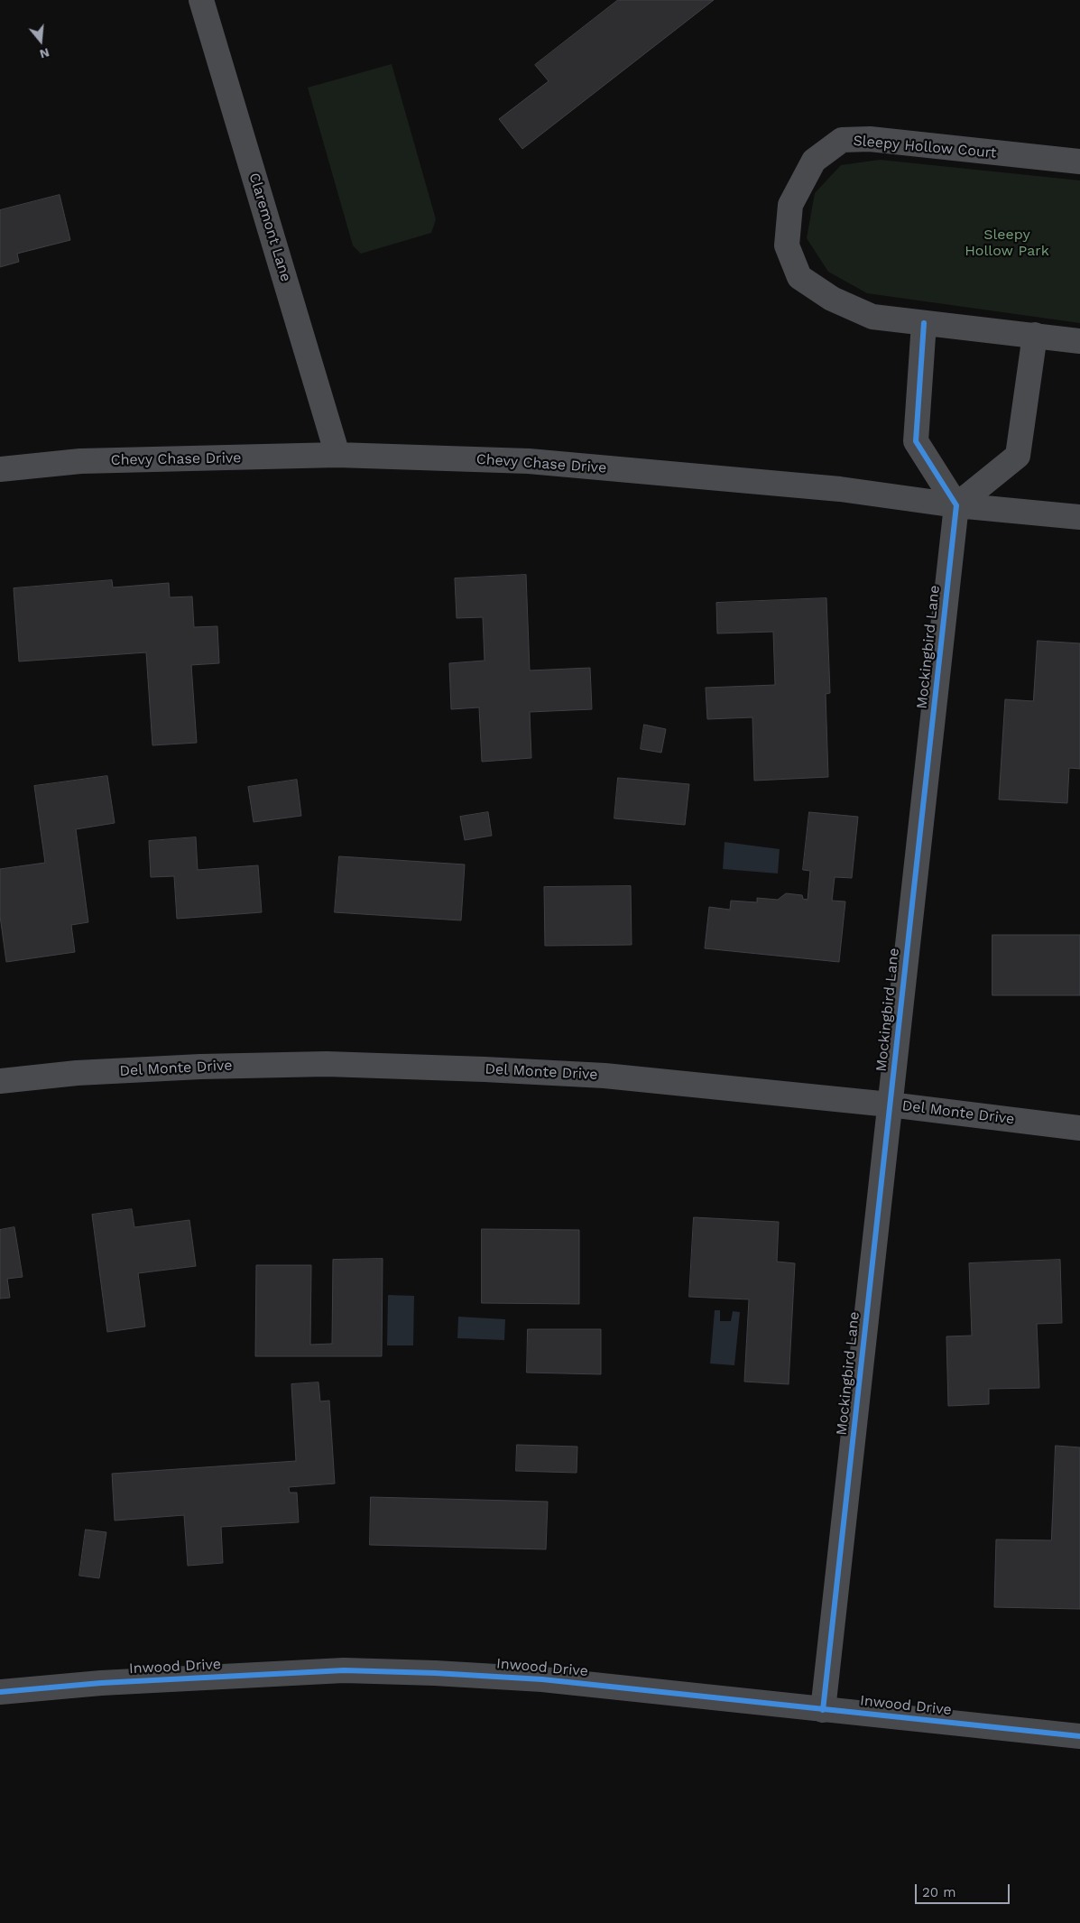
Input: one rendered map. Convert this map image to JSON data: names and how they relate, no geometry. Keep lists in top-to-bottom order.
{
  "streets": {
    "street": [
      "Sleepy Hollow Court",
      "Claremont Lane",
      "Chevy Chase Drive",
      "Mockingbird Lane",
      "Del Monte Drive",
      "Inwood Drive"
    ]
  },
  "crossings": [
    ["Claremont Lane", "Chevy Chase Drive"],
    ["Chevy Chase Drive", "Mockingbird Lane"],
    ["Mockingbird Lane", "Del Monte Drive"],
    ["Mockingbird Lane", "Inwood Drive"]
  ],
  "parks": ["Sleepy Hollow Park"],
  "scale_bar": "20 m",
  "north": "bottom"
}
